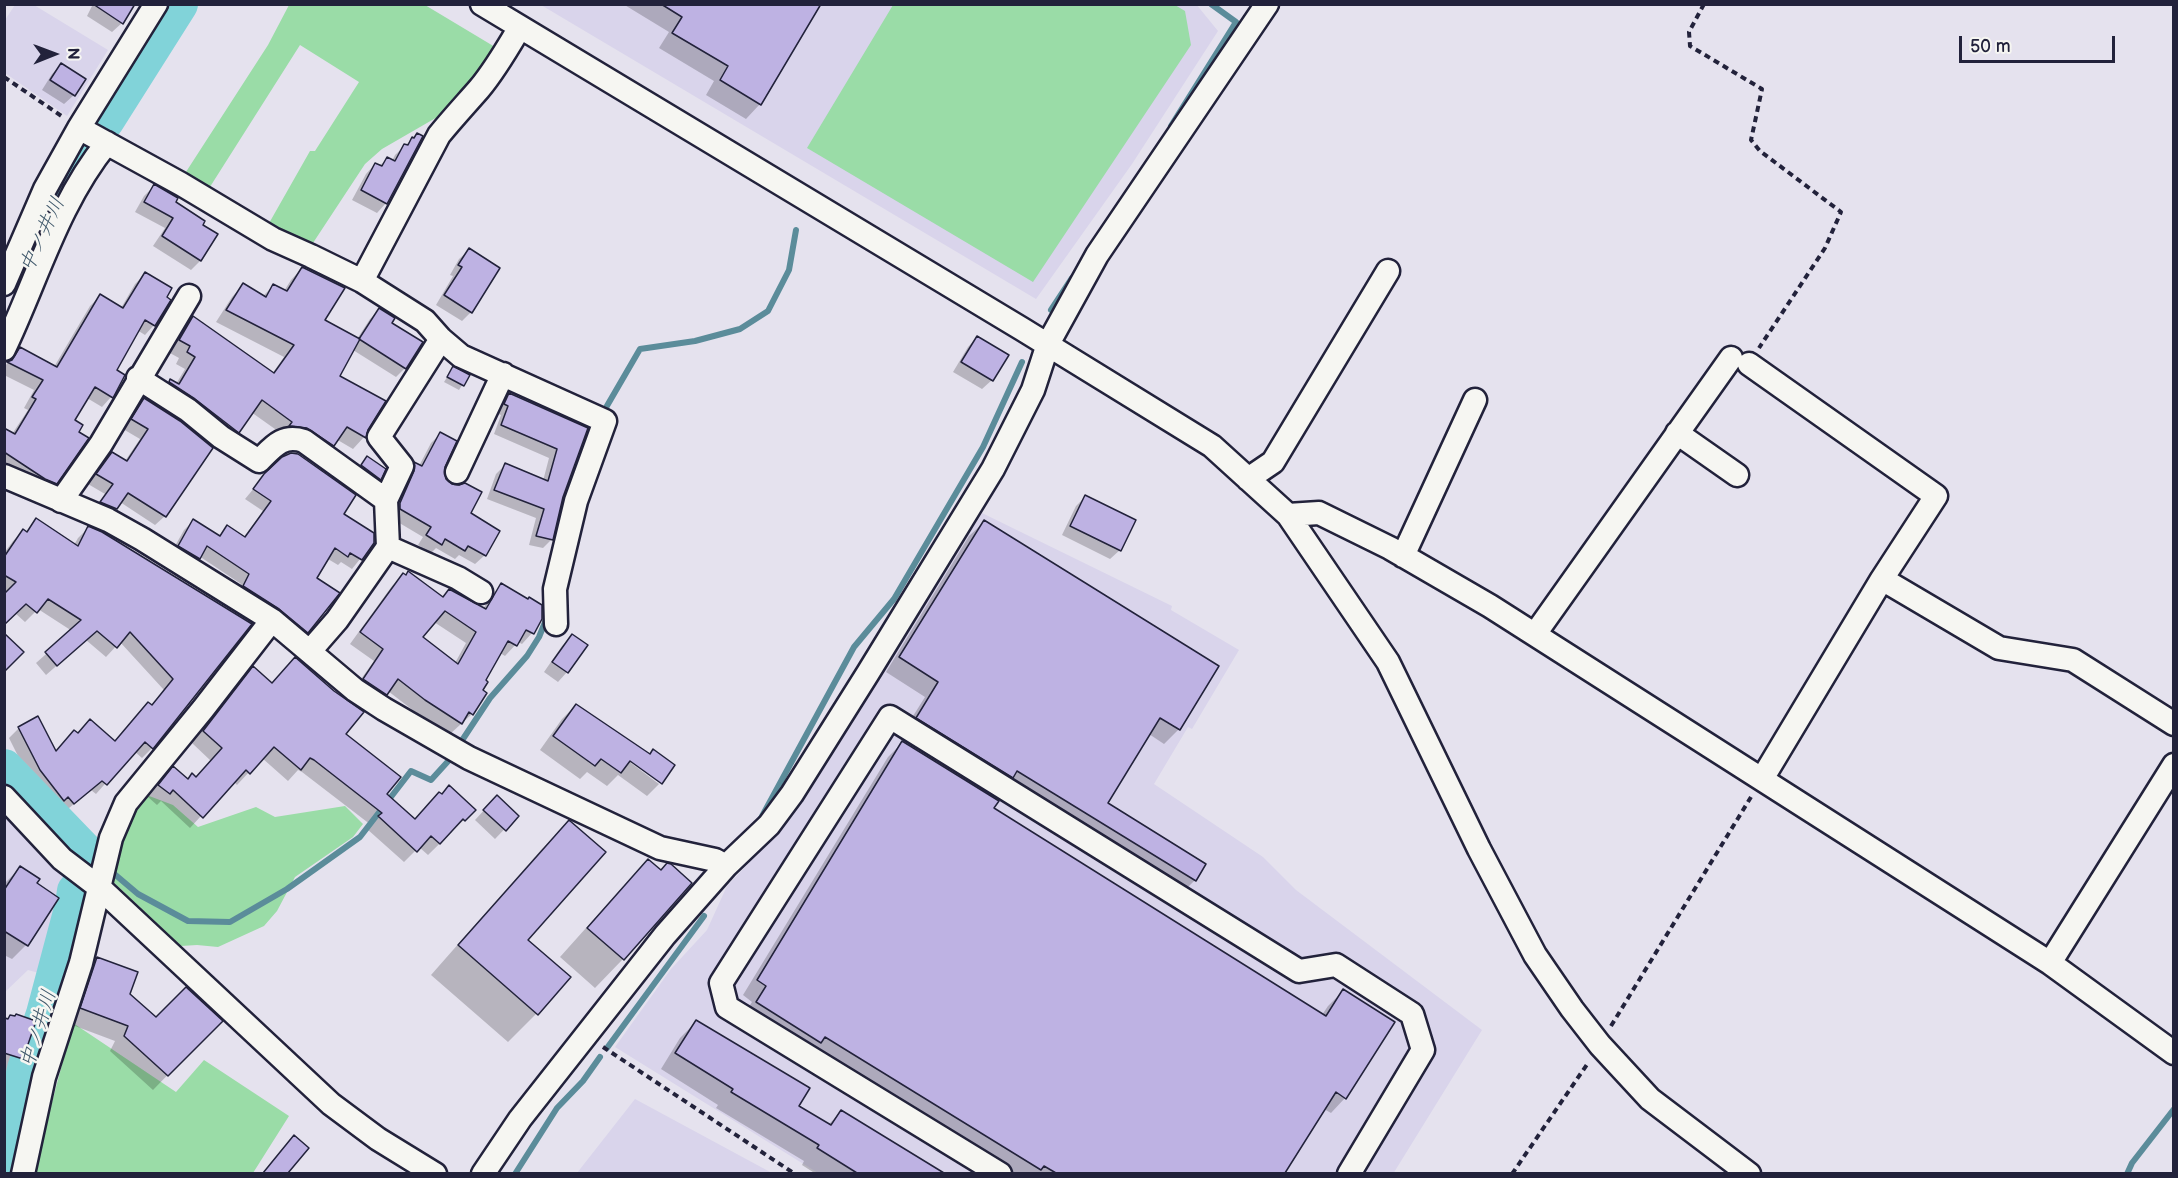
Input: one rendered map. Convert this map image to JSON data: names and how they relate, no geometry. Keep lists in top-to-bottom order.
{
  "water": ["中ノ井川"],
  "scale_bar": "50 m",
  "north": "right"
}
